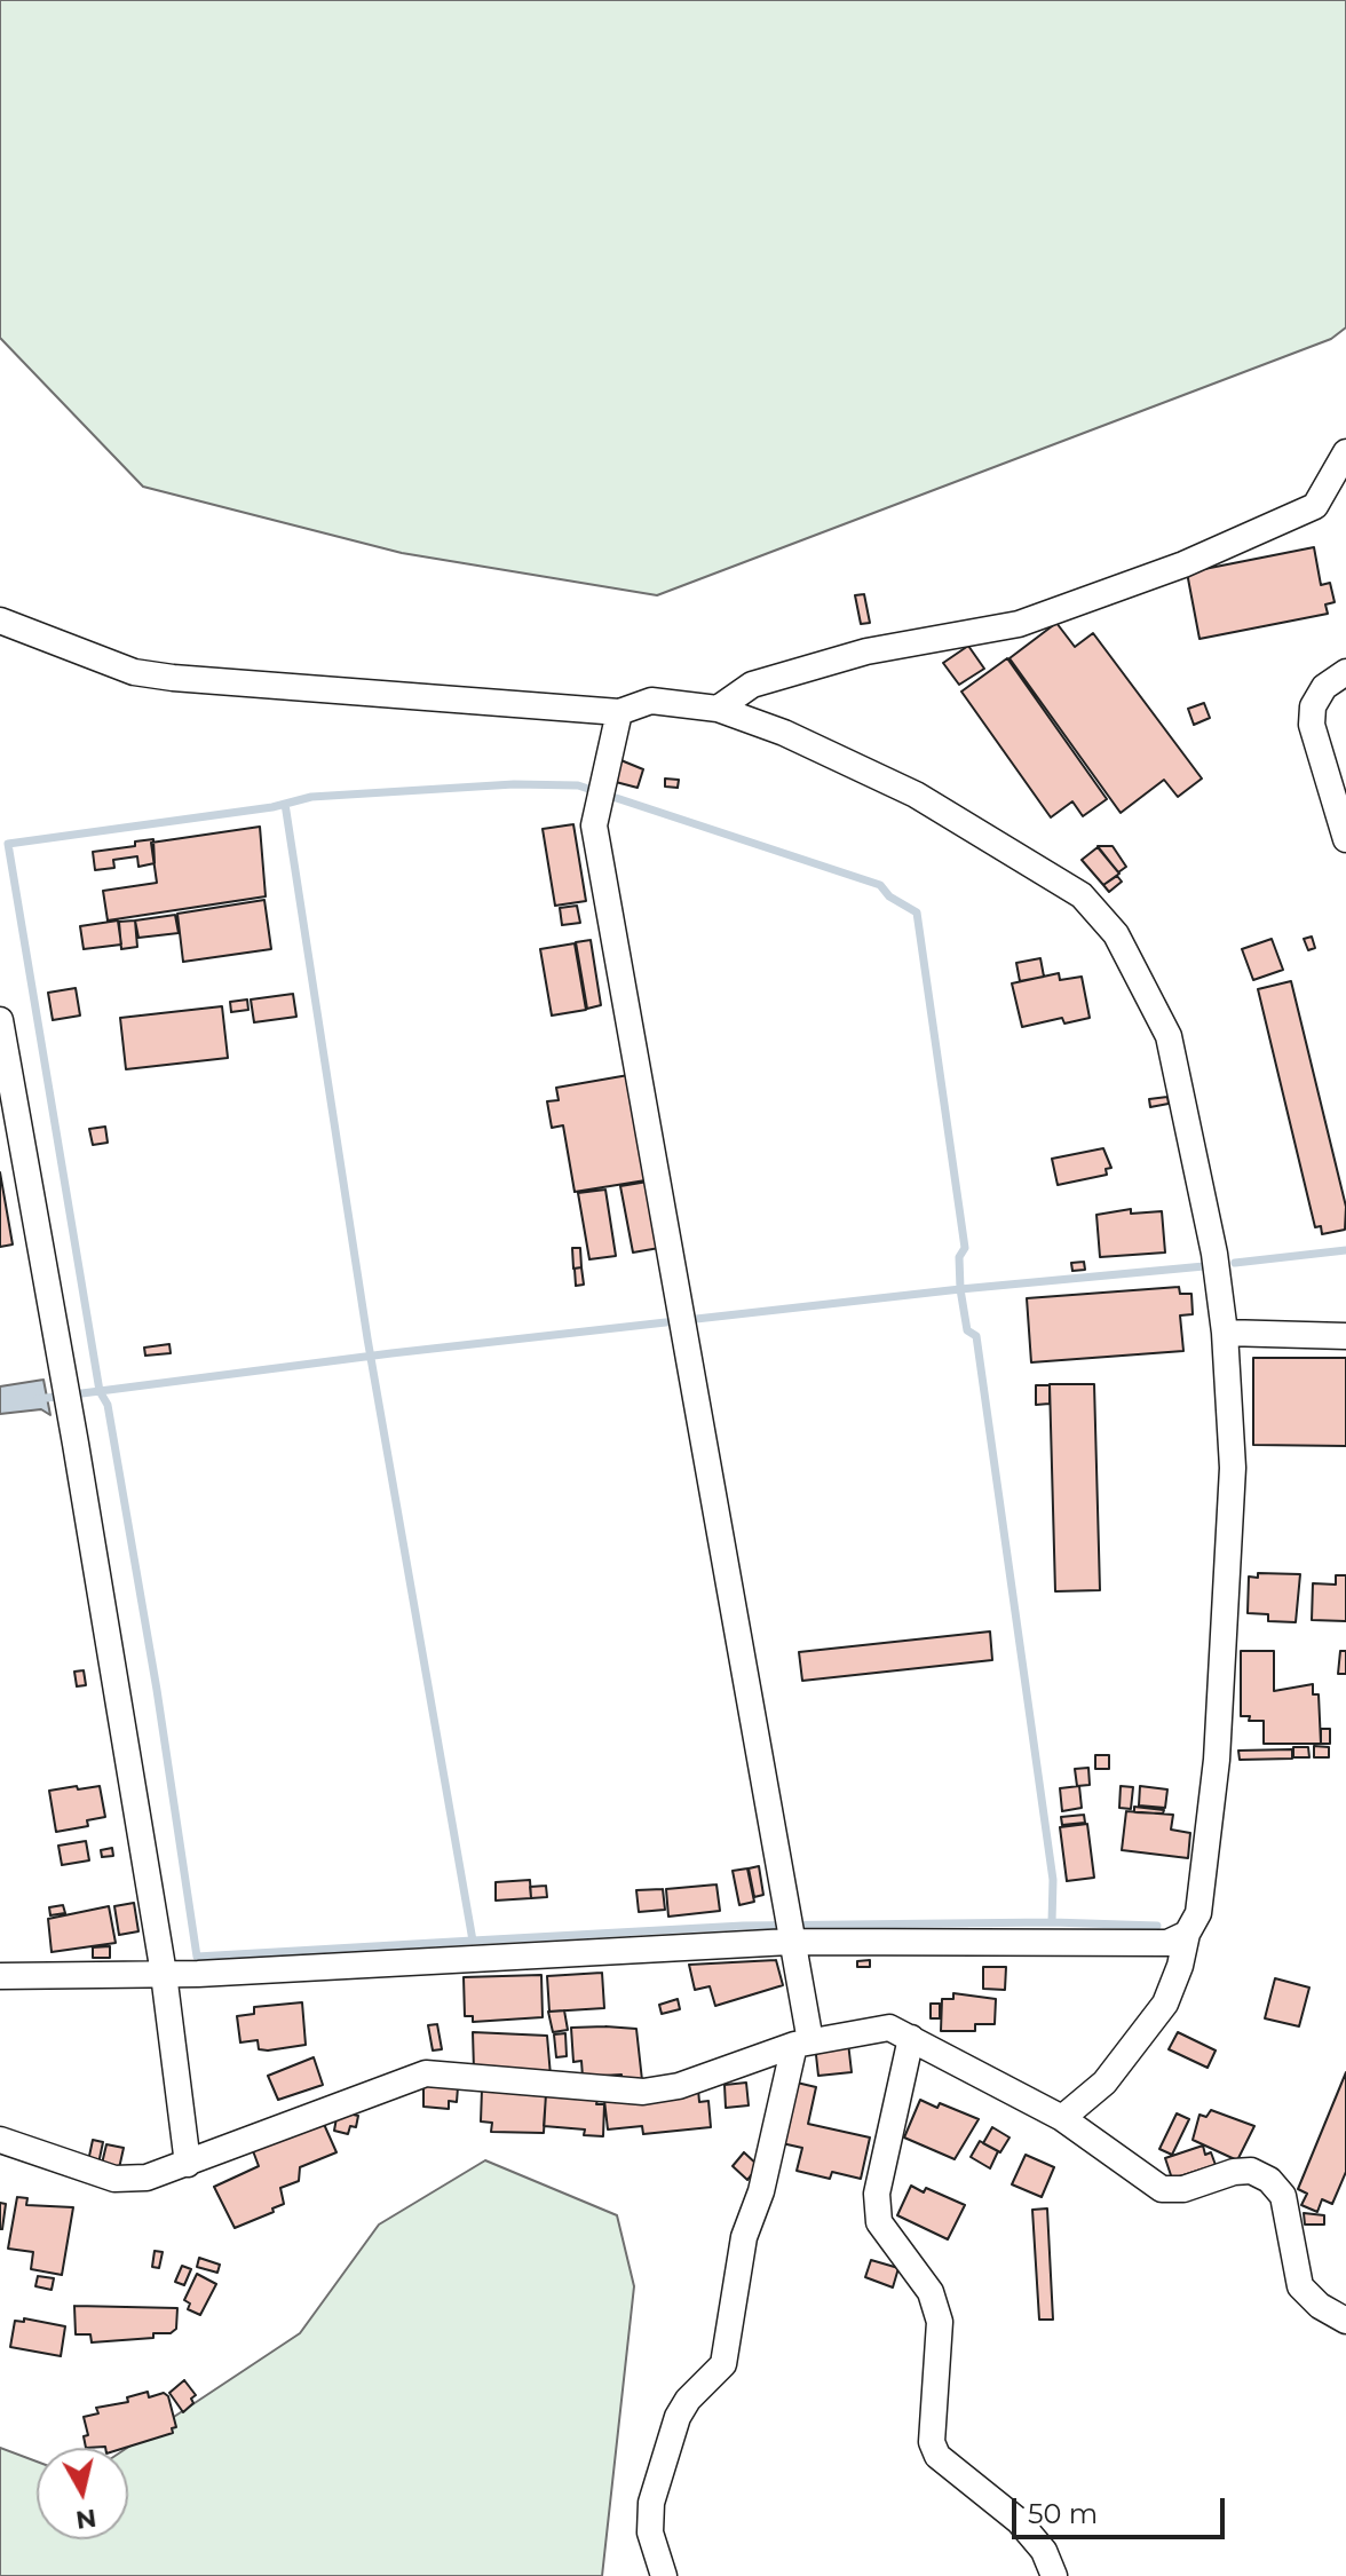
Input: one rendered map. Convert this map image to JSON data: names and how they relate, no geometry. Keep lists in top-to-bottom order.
{
  "scale_bar": "50 m",
  "north": "bottom"
}
